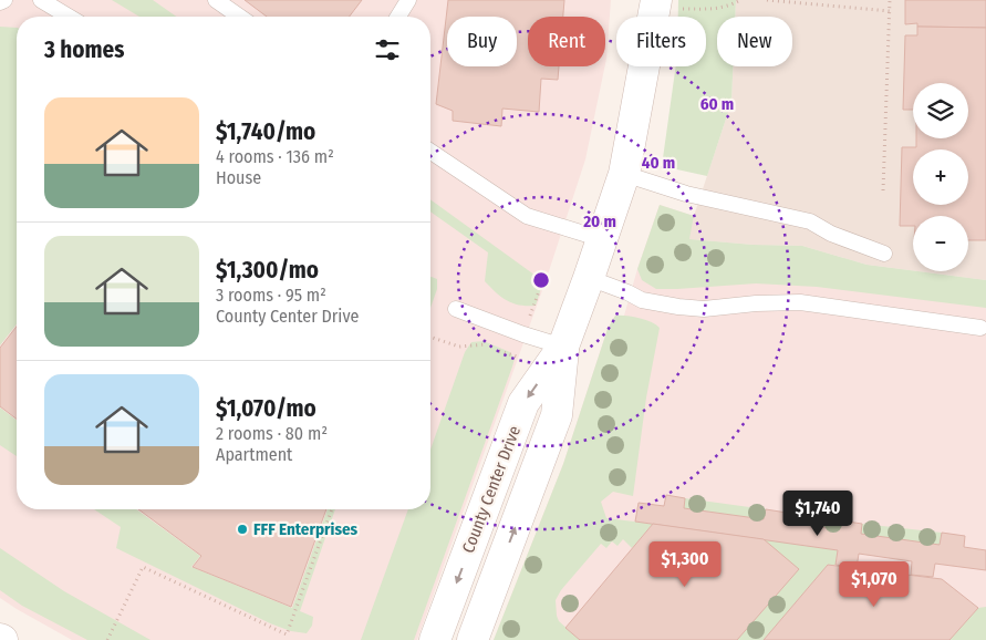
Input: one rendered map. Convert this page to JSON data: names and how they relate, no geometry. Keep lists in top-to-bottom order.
{
  "streets": {
    "street": ["County Center Drive"]
  },
  "places": ["FFF Enterprises"],
  "page": {
    "chip": [
      "Buy",
      "Rent",
      "Filters",
      "New"
    ],
    "heading": "3 homes",
    "map_buttons": ["+", "−"],
    "list": [
      {
        "name": "$1,740/mo",
        "note": "4 rooms · 136 m² · House"
      },
      {
        "name": "$1,300/mo",
        "note": "3 rooms · 95 m² · County Center Drive"
      },
      {
        "name": "$1,070/mo",
        "note": "2 rooms · 80 m² · Apartment"
      }
    ],
    "price": ["$1,740", "$1,300", "$1,070"]
  },
  "rings": ["60 m", "40 m", "20 m"]
}
